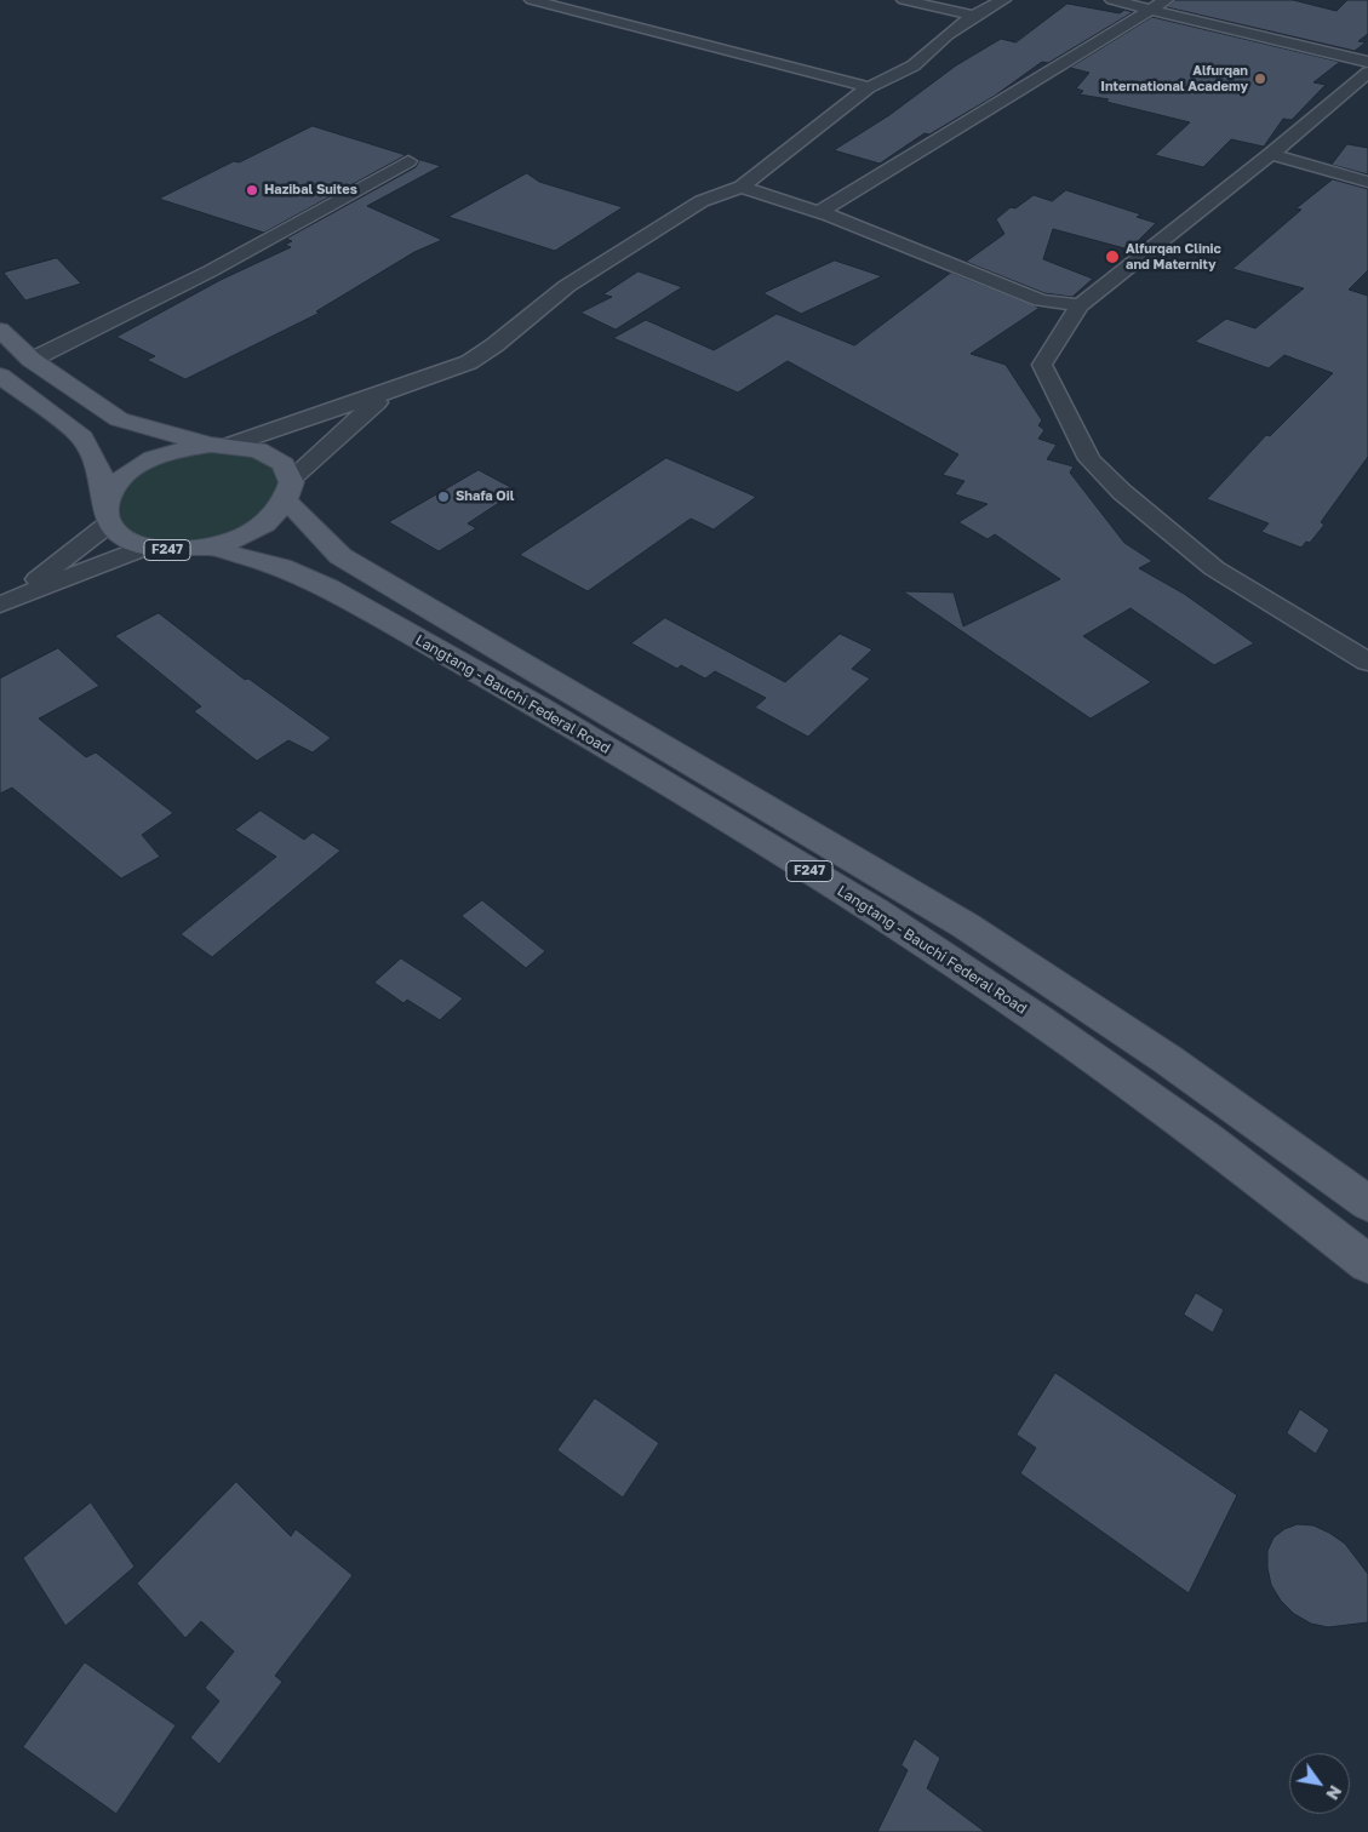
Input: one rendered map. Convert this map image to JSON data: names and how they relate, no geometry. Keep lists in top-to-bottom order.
{
  "streets": {
    "main road": ["F247", "Langtang - Bauchi Federal Road"]
  },
  "crossings": [
    ["F247", "Langtang - Bauchi Federal Road"]
  ],
  "places": [
    "Alfurqan International Academy",
    "Hazibal Suites",
    "Alfurqan Clinic and Maternity",
    "Shafa Oil"
  ],
  "north": "bottom right"
}
